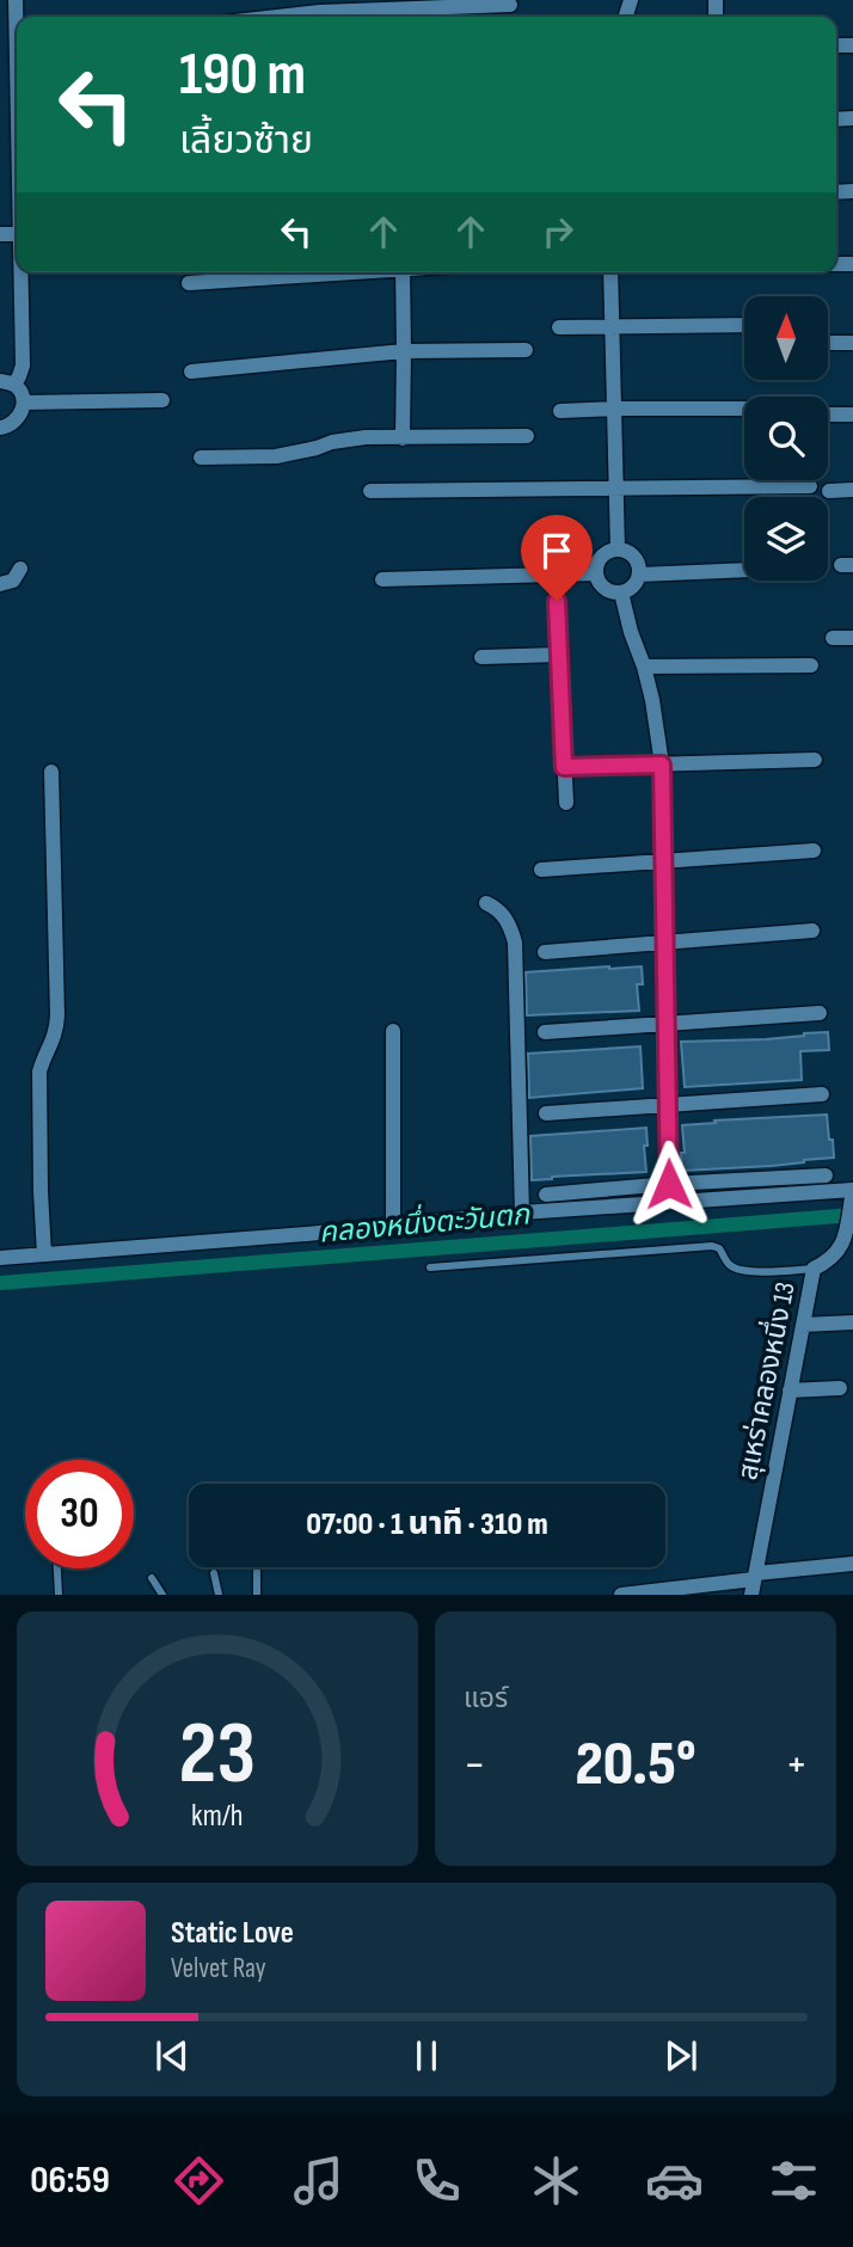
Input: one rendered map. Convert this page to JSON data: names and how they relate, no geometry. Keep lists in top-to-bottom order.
{
  "streets": {
    "street": ["สุเหร่าคลองหนึ่ง 13"]
  },
  "water": ["คลองหนึ่งตะวันตก"],
  "north": "top",
  "page": {
    "turn": ["190 m", "เลี้ยวซ้าย"],
    "limit": "30",
    "trip": "07:00 · 1 นาที · 310 m",
    "tile": "แอร์",
    "heat": ["−", "20.5°", "+"],
    "song": ["Static Love", "Velvet Ray"],
    "tabs": "06:59",
    "gauge": ["23", "km/h"]
  }
}
